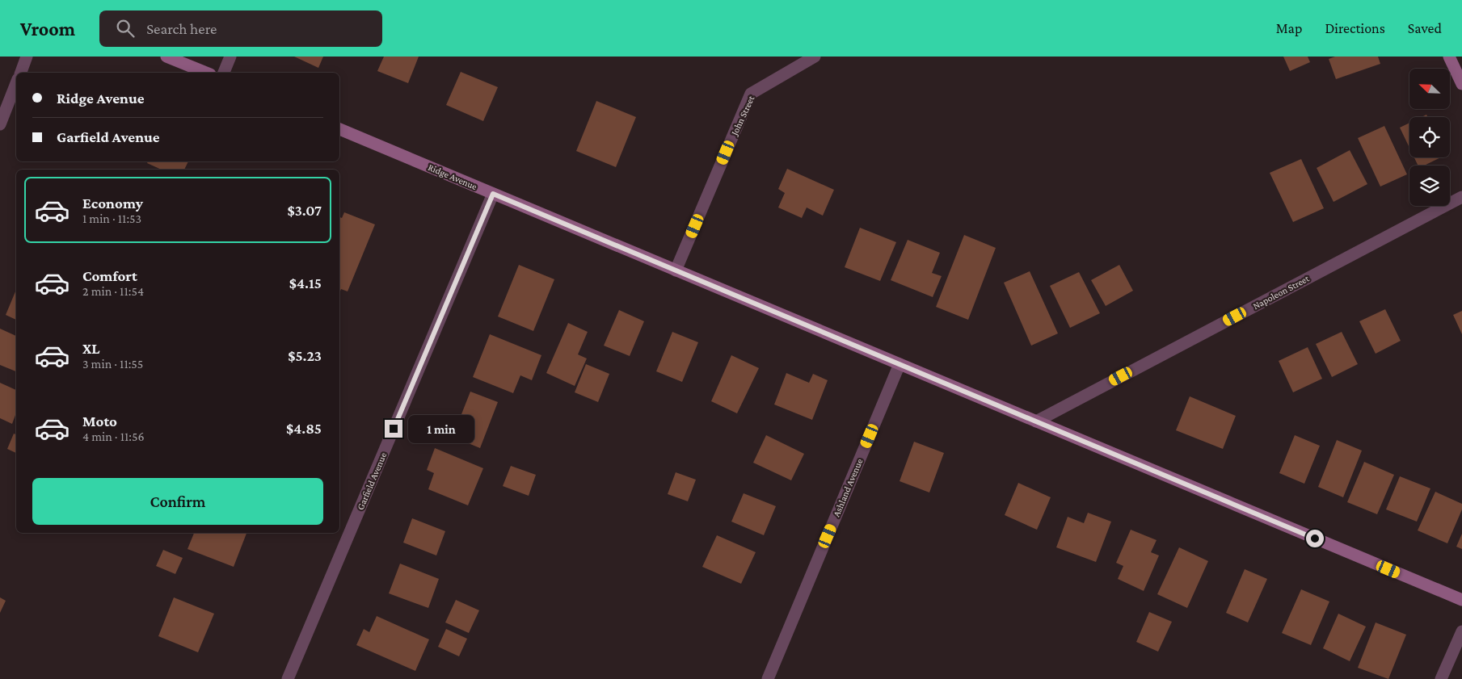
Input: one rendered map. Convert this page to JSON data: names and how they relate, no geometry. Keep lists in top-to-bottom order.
{
  "streets": {
    "street": [
      "John Street",
      "Ridge Avenue",
      "Napoleon Street",
      "Garfield Avenue",
      "Ashland Avenue"
    ]
  },
  "crossings": [
    ["John Street", "Ridge Avenue"],
    ["Ridge Avenue", "Napoleon Street"],
    ["Ridge Avenue", "Garfield Avenue"],
    ["Ridge Avenue", "Ashland Avenue"]
  ],
  "north": "top left",
  "page": {
    "header": "Vroom",
    "search": "Search here",
    "nav": ["Map", "Directions", "Saved"],
    "banner": ["Ridge Avenue", "Garfield Avenue"],
    "list": [
      {
        "name": "Economy",
        "note": "1 min · 11:53",
        "value": "$3.07"
      },
      {
        "name": "Comfort",
        "note": "2 min · 11:54",
        "value": "$4.15"
      },
      {
        "name": "XL",
        "note": "3 min · 11:55",
        "value": "$5.23"
      },
      {
        "name": "Moto",
        "note": "4 min · 11:56",
        "value": "$4.85"
      }
    ],
    "bubble": "1 min",
    "buttons": "Confirm"
  }
}
